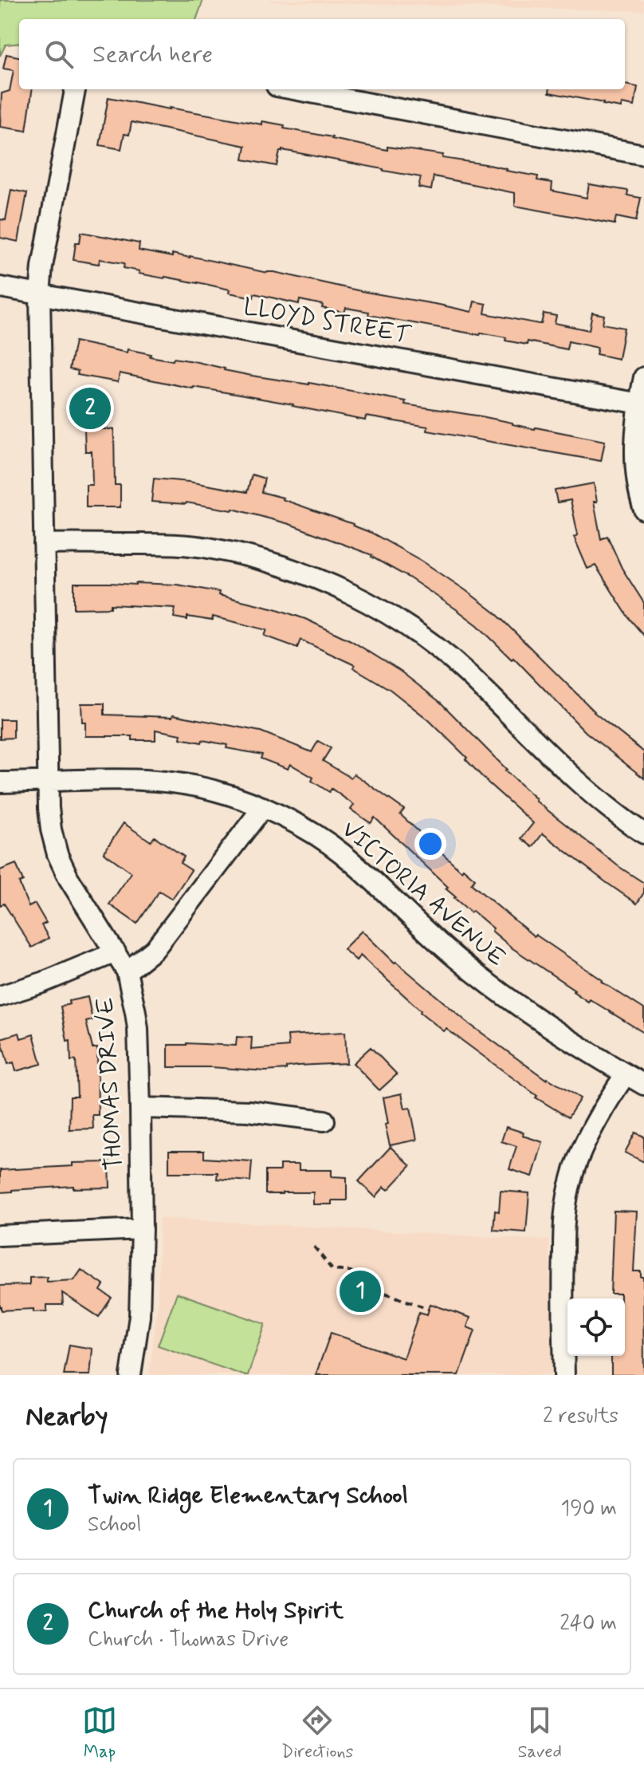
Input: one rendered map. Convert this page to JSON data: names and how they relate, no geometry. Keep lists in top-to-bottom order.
{
  "streets": {
    "street": ["LLOYD STREET", "VICTORIA AVENUE", "THOMAS DRIVE"]
  },
  "crossings": [
    ["LLOYD STREET", "THOMAS DRIVE"],
    ["VICTORIA AVENUE", "THOMAS DRIVE"]
  ],
  "page": {
    "search": "Search here",
    "pins": ["2", "1"],
    "heading": ["Nearby", "2 results"],
    "list": [
      {
        "mark": "1",
        "name": "Twin Ridge Elementary School",
        "note": "School",
        "value": "190 m"
      },
      {
        "mark": "2",
        "name": "Church of the Holy Spirit",
        "note": "Church · Thomas Drive",
        "value": "240 m"
      }
    ],
    "nav": ["Map", "Directions", "Saved"]
  }
}
